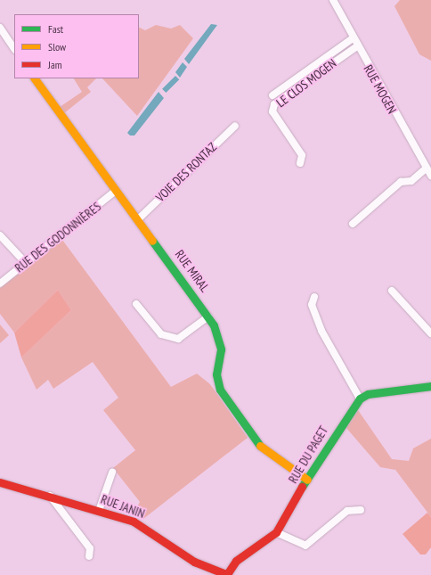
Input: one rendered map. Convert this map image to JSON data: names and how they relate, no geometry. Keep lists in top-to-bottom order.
{
  "streets": {
    "street": [
      "LE CLOS MOGEN",
      "RUE MOGEN",
      "VOIE DES RONTAZ",
      "RUE DES GODONNIÈRES",
      "RUE MIRAL",
      "RUE DU PAGET",
      "RUE JANIN"
    ]
  },
  "crossings": [
    ["LE CLOS MOGEN", "RUE MOGEN"],
    ["VOIE DES RONTAZ", "RUE MIRAL"],
    ["RUE DES GODONNIÈRES", "RUE MIRAL"],
    ["RUE MIRAL", "RUE DU PAGET"],
    ["RUE DU PAGET", "RUE JANIN"]
  ],
  "legend": ["Fast", "Slow", "Jam"]
}
